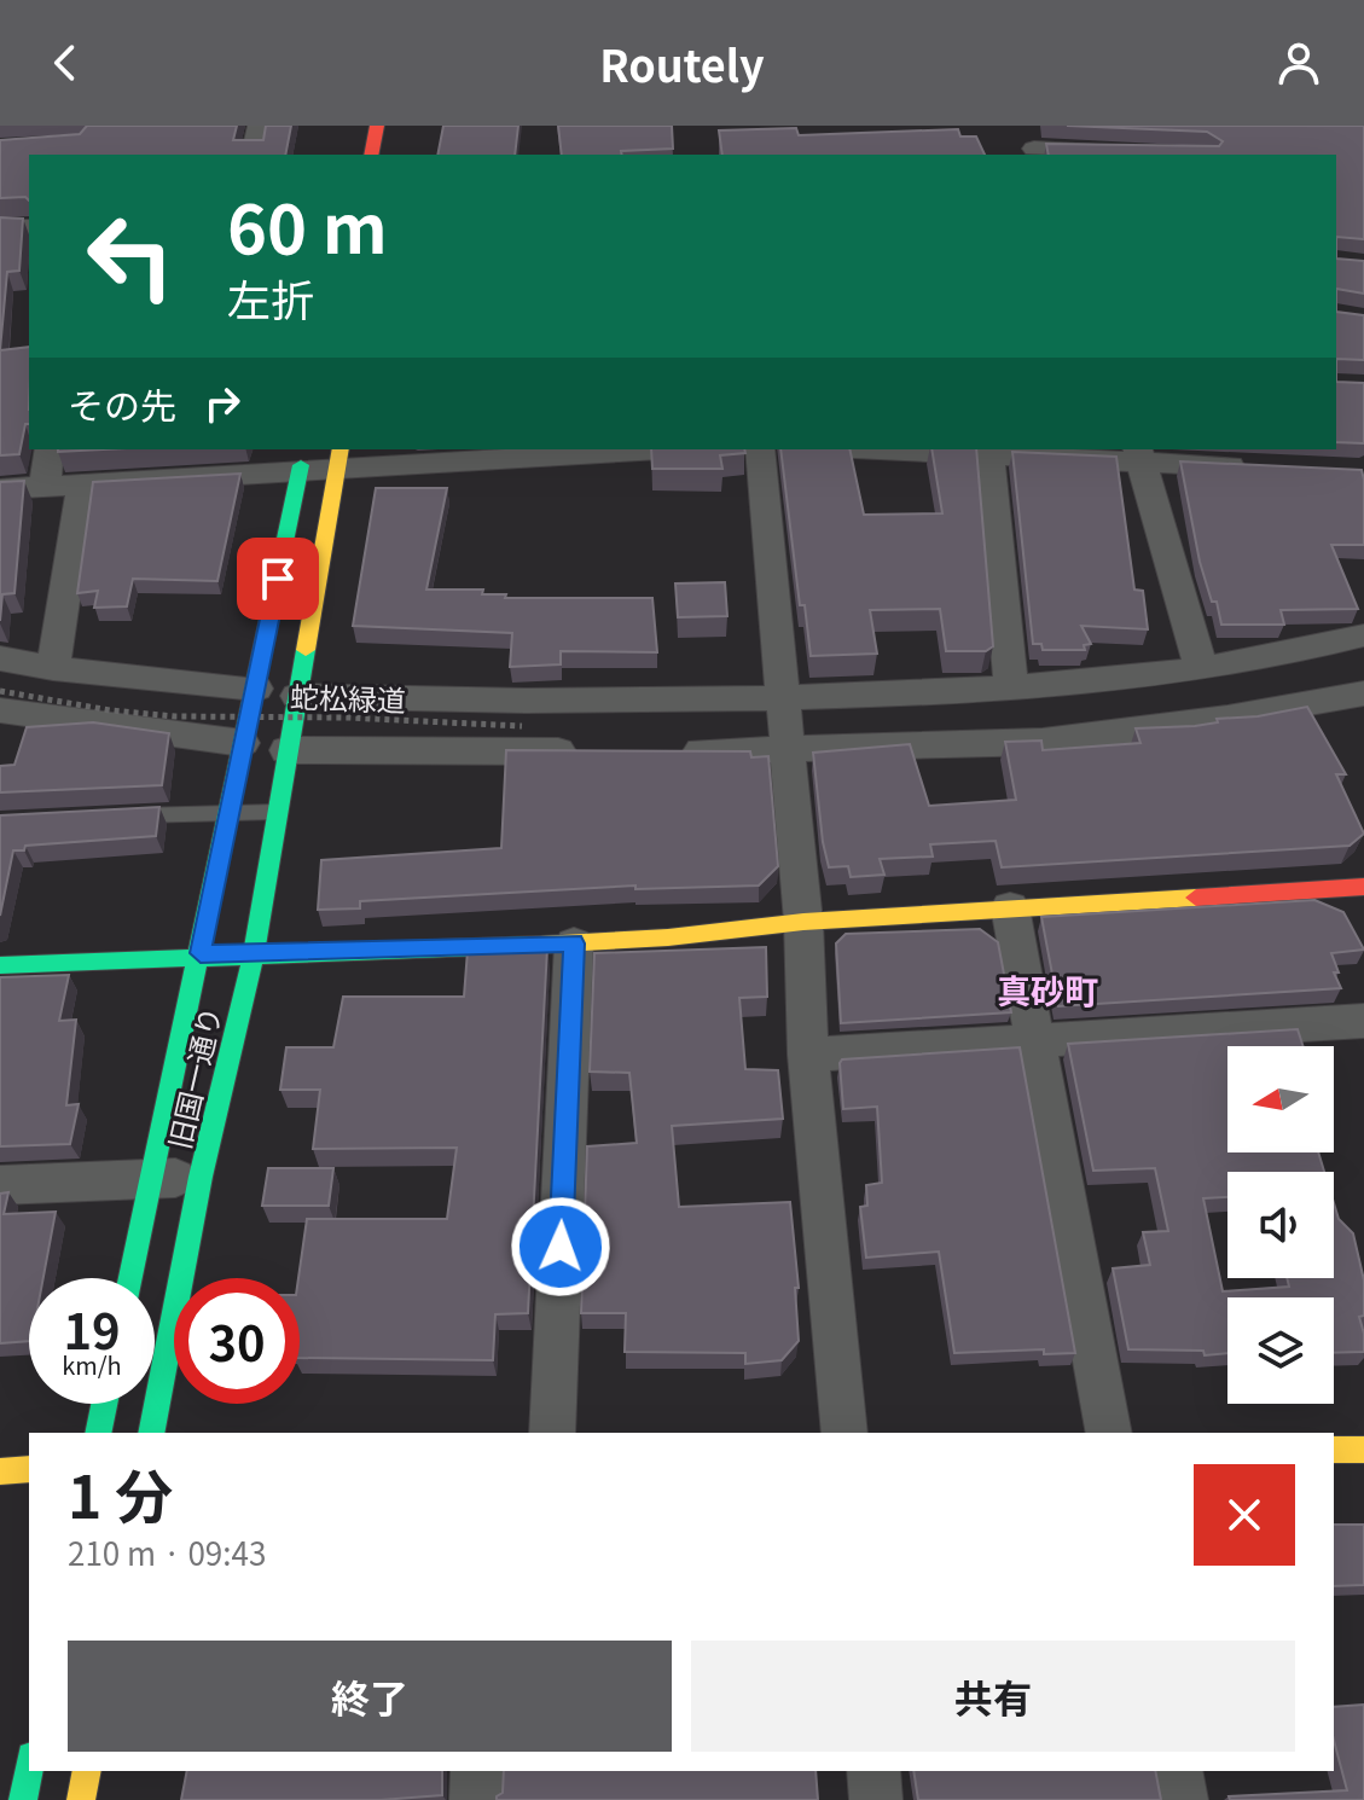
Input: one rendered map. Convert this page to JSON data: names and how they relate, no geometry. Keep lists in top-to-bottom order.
{
  "streets": {
    "main road": ["旧国一通り"],
    "path": ["蛇松緑道"]
  },
  "districts": ["真砂町"],
  "north": "left",
  "page": {
    "header": "Routely",
    "turn": ["60 m", "左折"],
    "then": "その先",
    "speed": "19 km/h",
    "limit": "30",
    "heading": ["1 分", "210 m · 09:43"],
    "buttons": ["終了", "共有"]
  }
}
